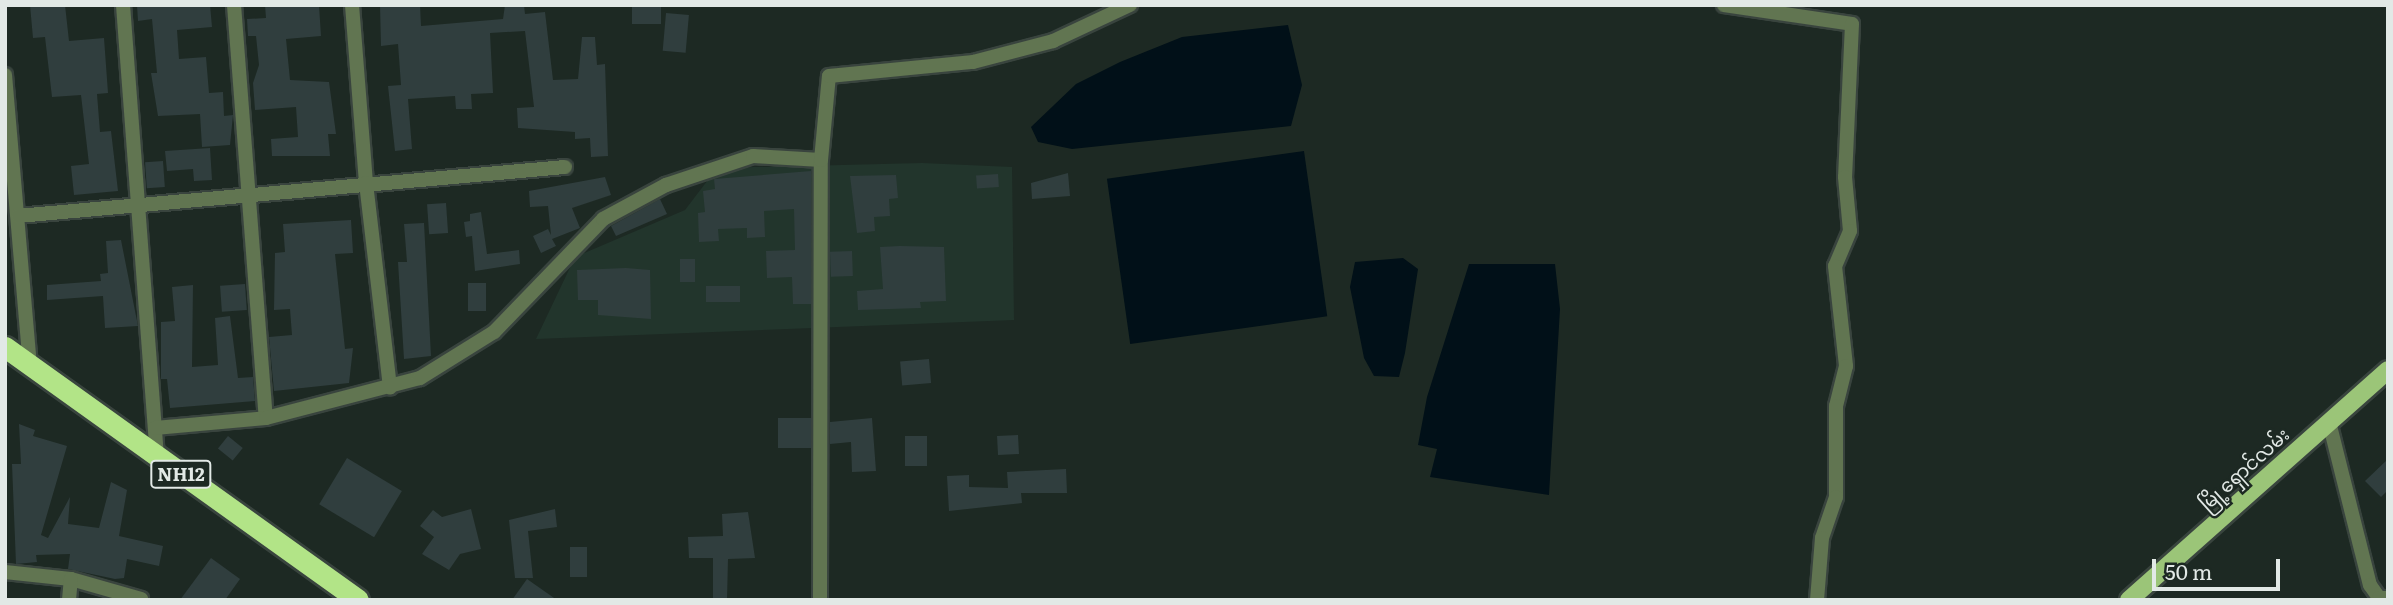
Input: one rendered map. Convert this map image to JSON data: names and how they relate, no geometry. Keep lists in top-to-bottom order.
{
  "streets": {
    "highway": ["NH12"],
    "main road": ["မြို့ရှောင်လမ်း"]
  },
  "scale_bar": "50 m"
}
